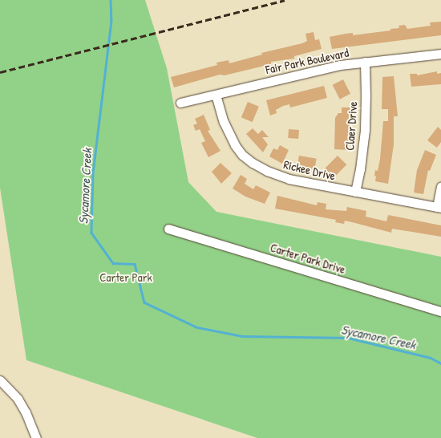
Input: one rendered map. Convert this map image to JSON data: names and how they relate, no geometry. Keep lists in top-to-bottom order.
{
  "streets": {
    "street": [
      "Fair Park Boulevard",
      "Claer Drive",
      "Rickee Drive",
      "Carter Park Drive"
    ]
  },
  "crossings": [
    ["Fair Park Boulevard", "Claer Drive"],
    ["Fair Park Boulevard", "Rickee Drive"],
    ["Claer Drive", "Rickee Drive"]
  ],
  "water": ["Sycamore Creek"],
  "parks": ["Carter Park"]
}
